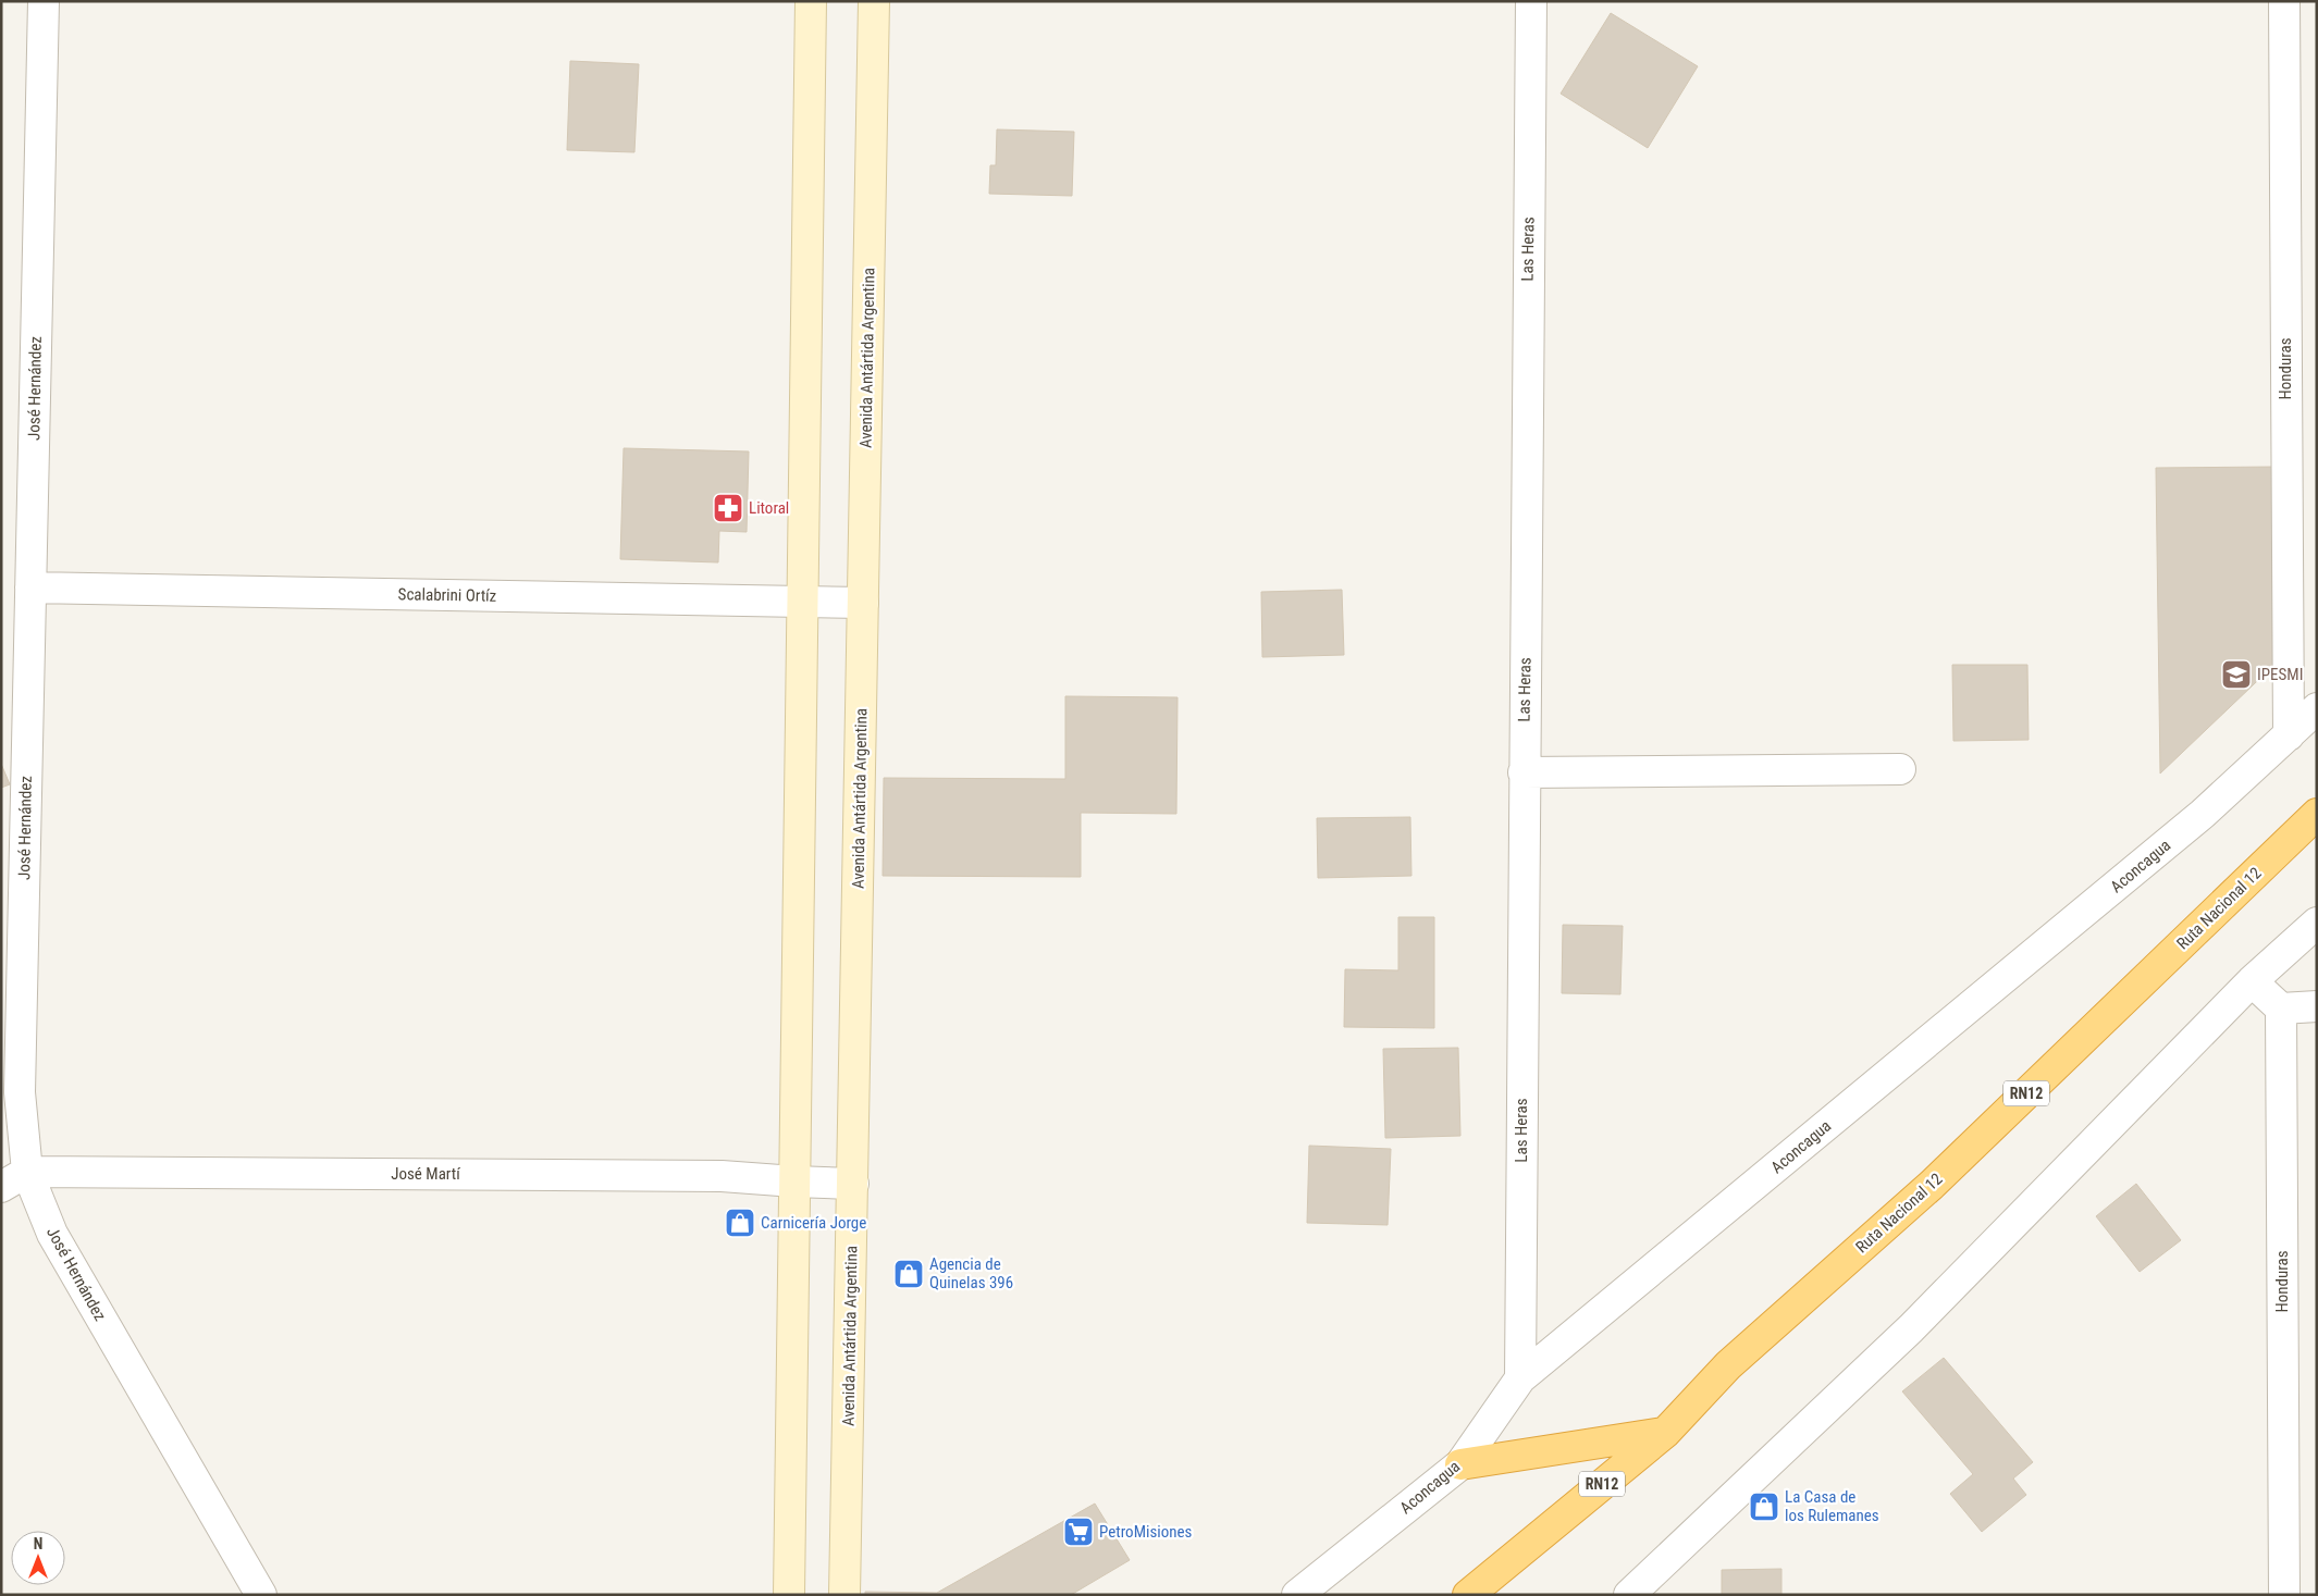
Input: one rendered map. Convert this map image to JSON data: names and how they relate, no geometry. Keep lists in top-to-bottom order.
{
  "streets": {
    "highway": ["Ruta Nacional 12", "RN12"],
    "main road": ["Avenida Antártida Argentina"],
    "street": [
      "Las Heras",
      "Honduras",
      "José Hernández",
      "Scalabrini Ortíz",
      "Aconcagua",
      "José Martí"
    ]
  },
  "crossings": [
    ["Las Heras", "Aconcagua"],
    ["Avenida Antártida Argentina", "Scalabrini Ortíz"],
    ["Avenida Antártida Argentina", "José Martí"],
    ["Honduras", "Aconcagua"],
    ["José Hernández", "Scalabrini Ortíz"],
    ["José Hernández", "José Martí"]
  ],
  "places": {
    "pharmacy": ["Litoral"],
    "school or university": ["IPESMI"],
    "shop": ["Carnicería Jorge", "Agencia de Quinelas 396", "La Casa de los Rulemanes"],
    "supermarket": ["PetroMisiones"]
  },
  "north": "top"
}
